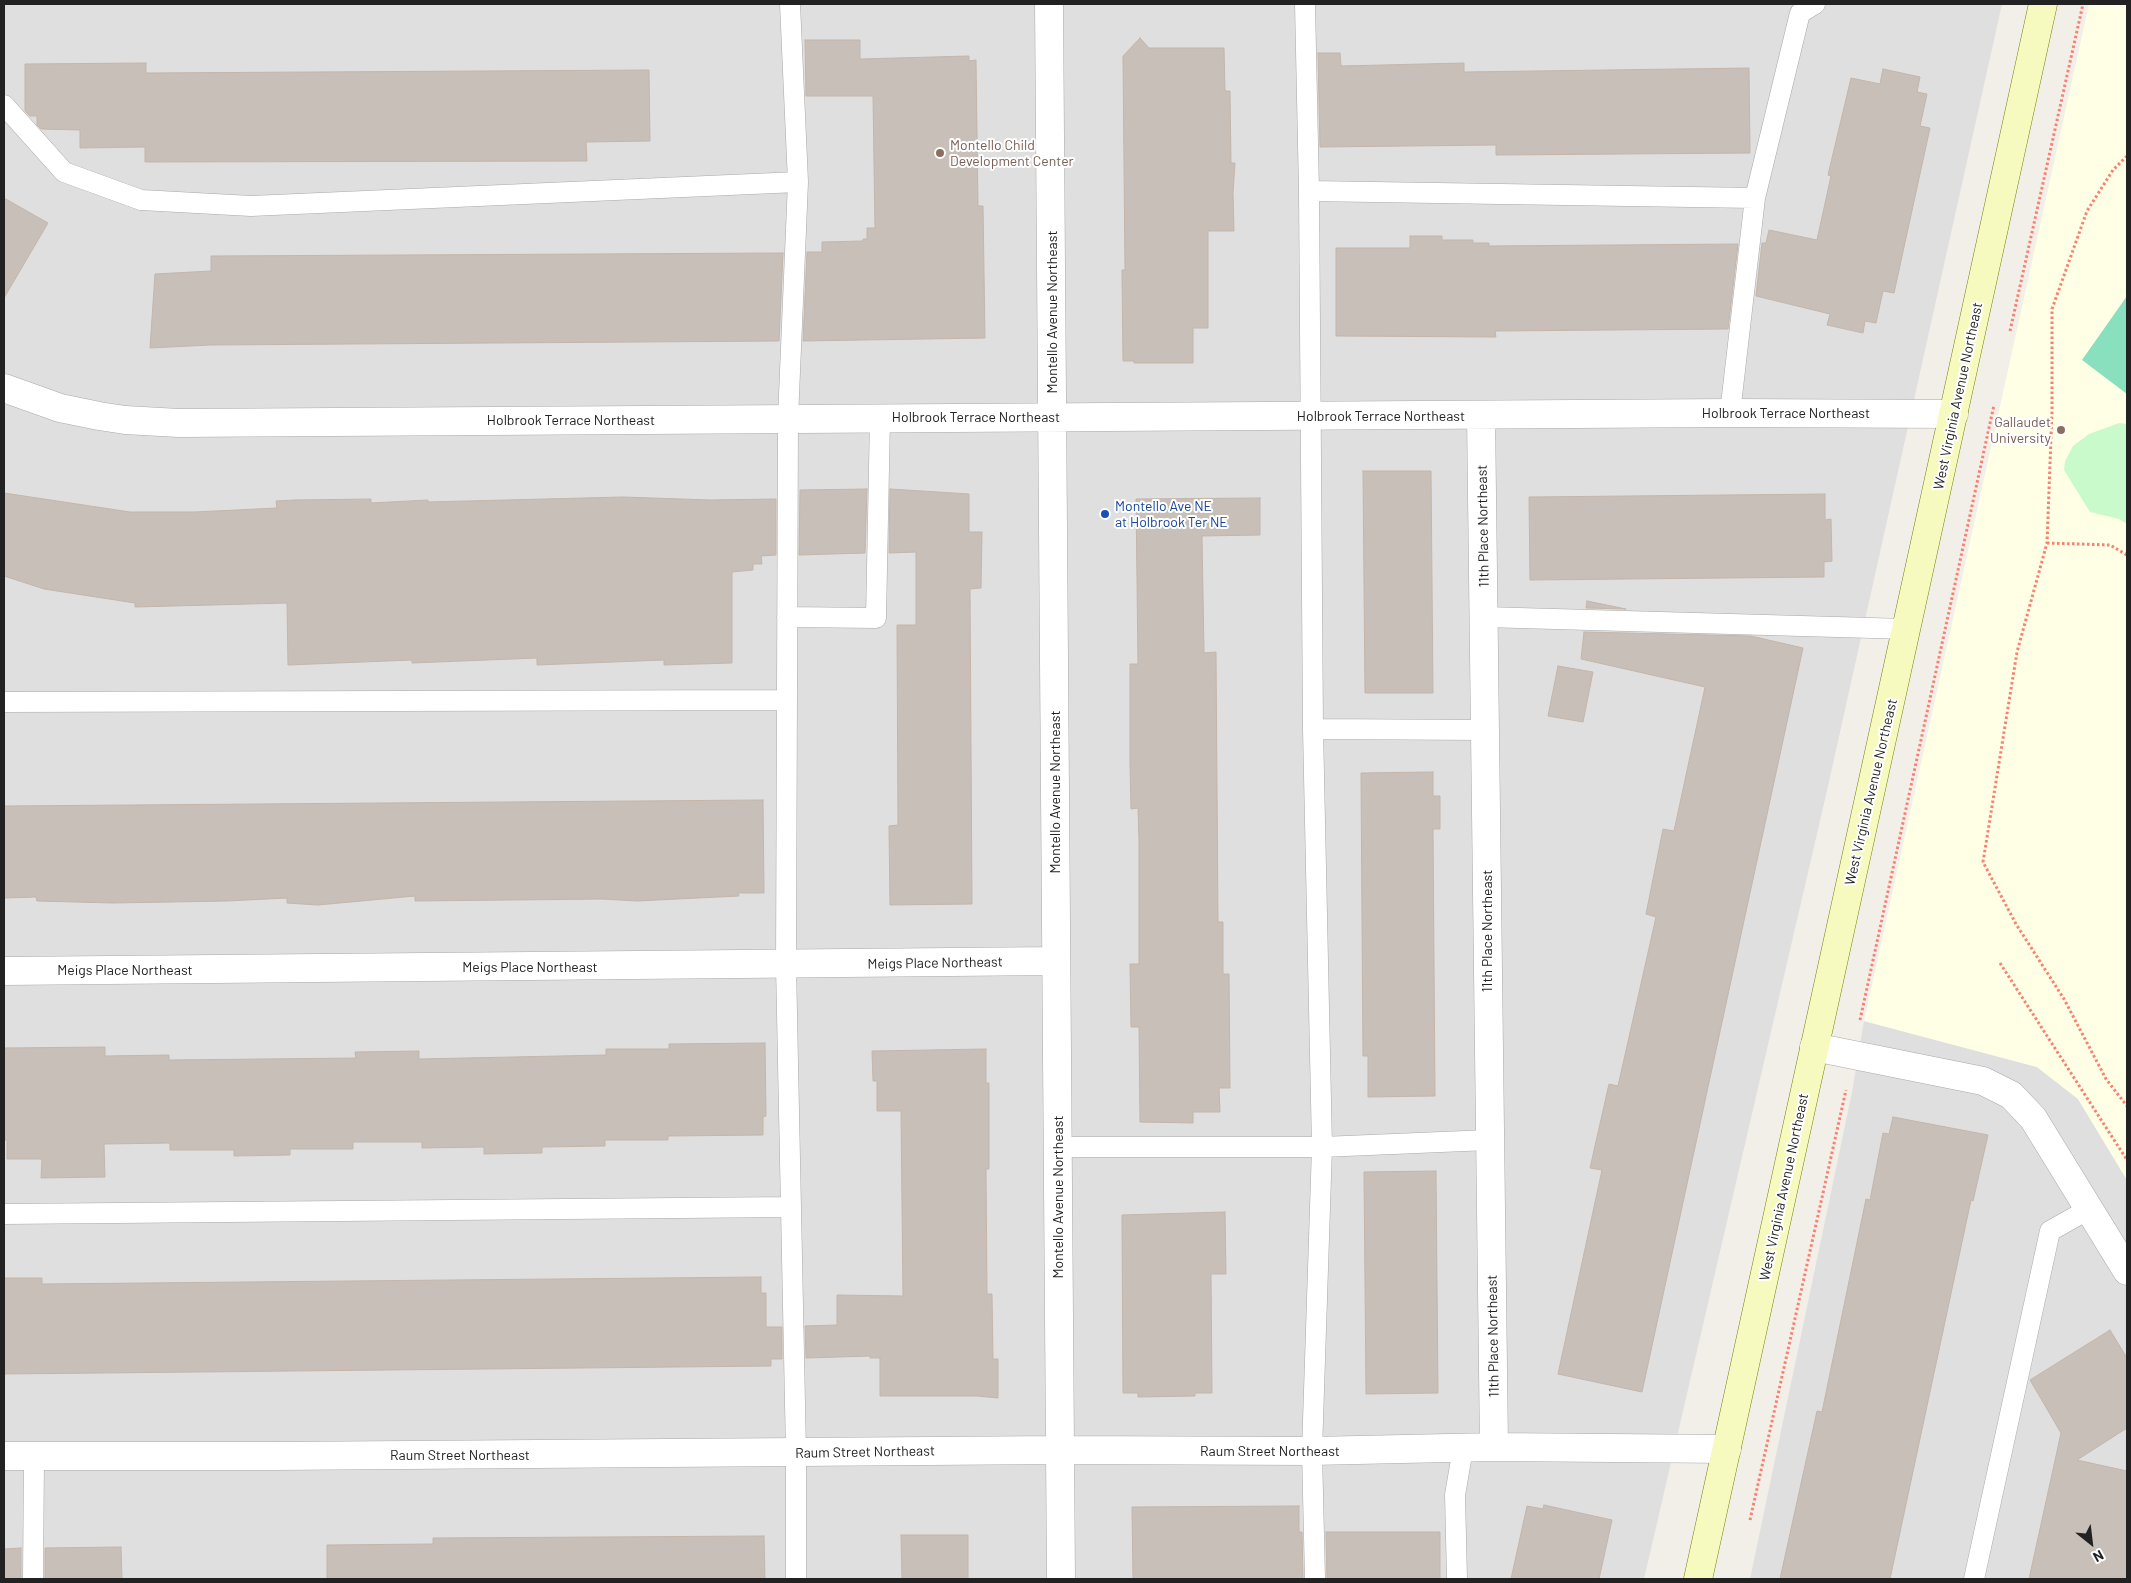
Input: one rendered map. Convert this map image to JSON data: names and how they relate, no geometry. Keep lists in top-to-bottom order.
{
  "streets": {
    "street": [
      "Montello Avenue Northeast",
      "West Virginia Avenue Northeast",
      "Holbrook Terrace Northeast",
      "11th Place Northeast",
      "Meigs Place Northeast",
      "Raum Street Northeast"
    ]
  },
  "crossings": [
    ["Montello Avenue Northeast", "Holbrook Terrace Northeast"],
    ["Montello Avenue Northeast", "Meigs Place Northeast"],
    ["Montello Avenue Northeast", "Raum Street Northeast"],
    ["West Virginia Avenue Northeast", "Holbrook Terrace Northeast"],
    ["West Virginia Avenue Northeast", "Raum Street Northeast"],
    ["Holbrook Terrace Northeast", "11th Place Northeast"],
    ["11th Place Northeast", "Raum Street Northeast"]
  ],
  "places": ["Montello Child Development Center", "Gallaudet University", "Montello Ave NE at Holbrook Ter NE"],
  "north": "bottom right"
}
